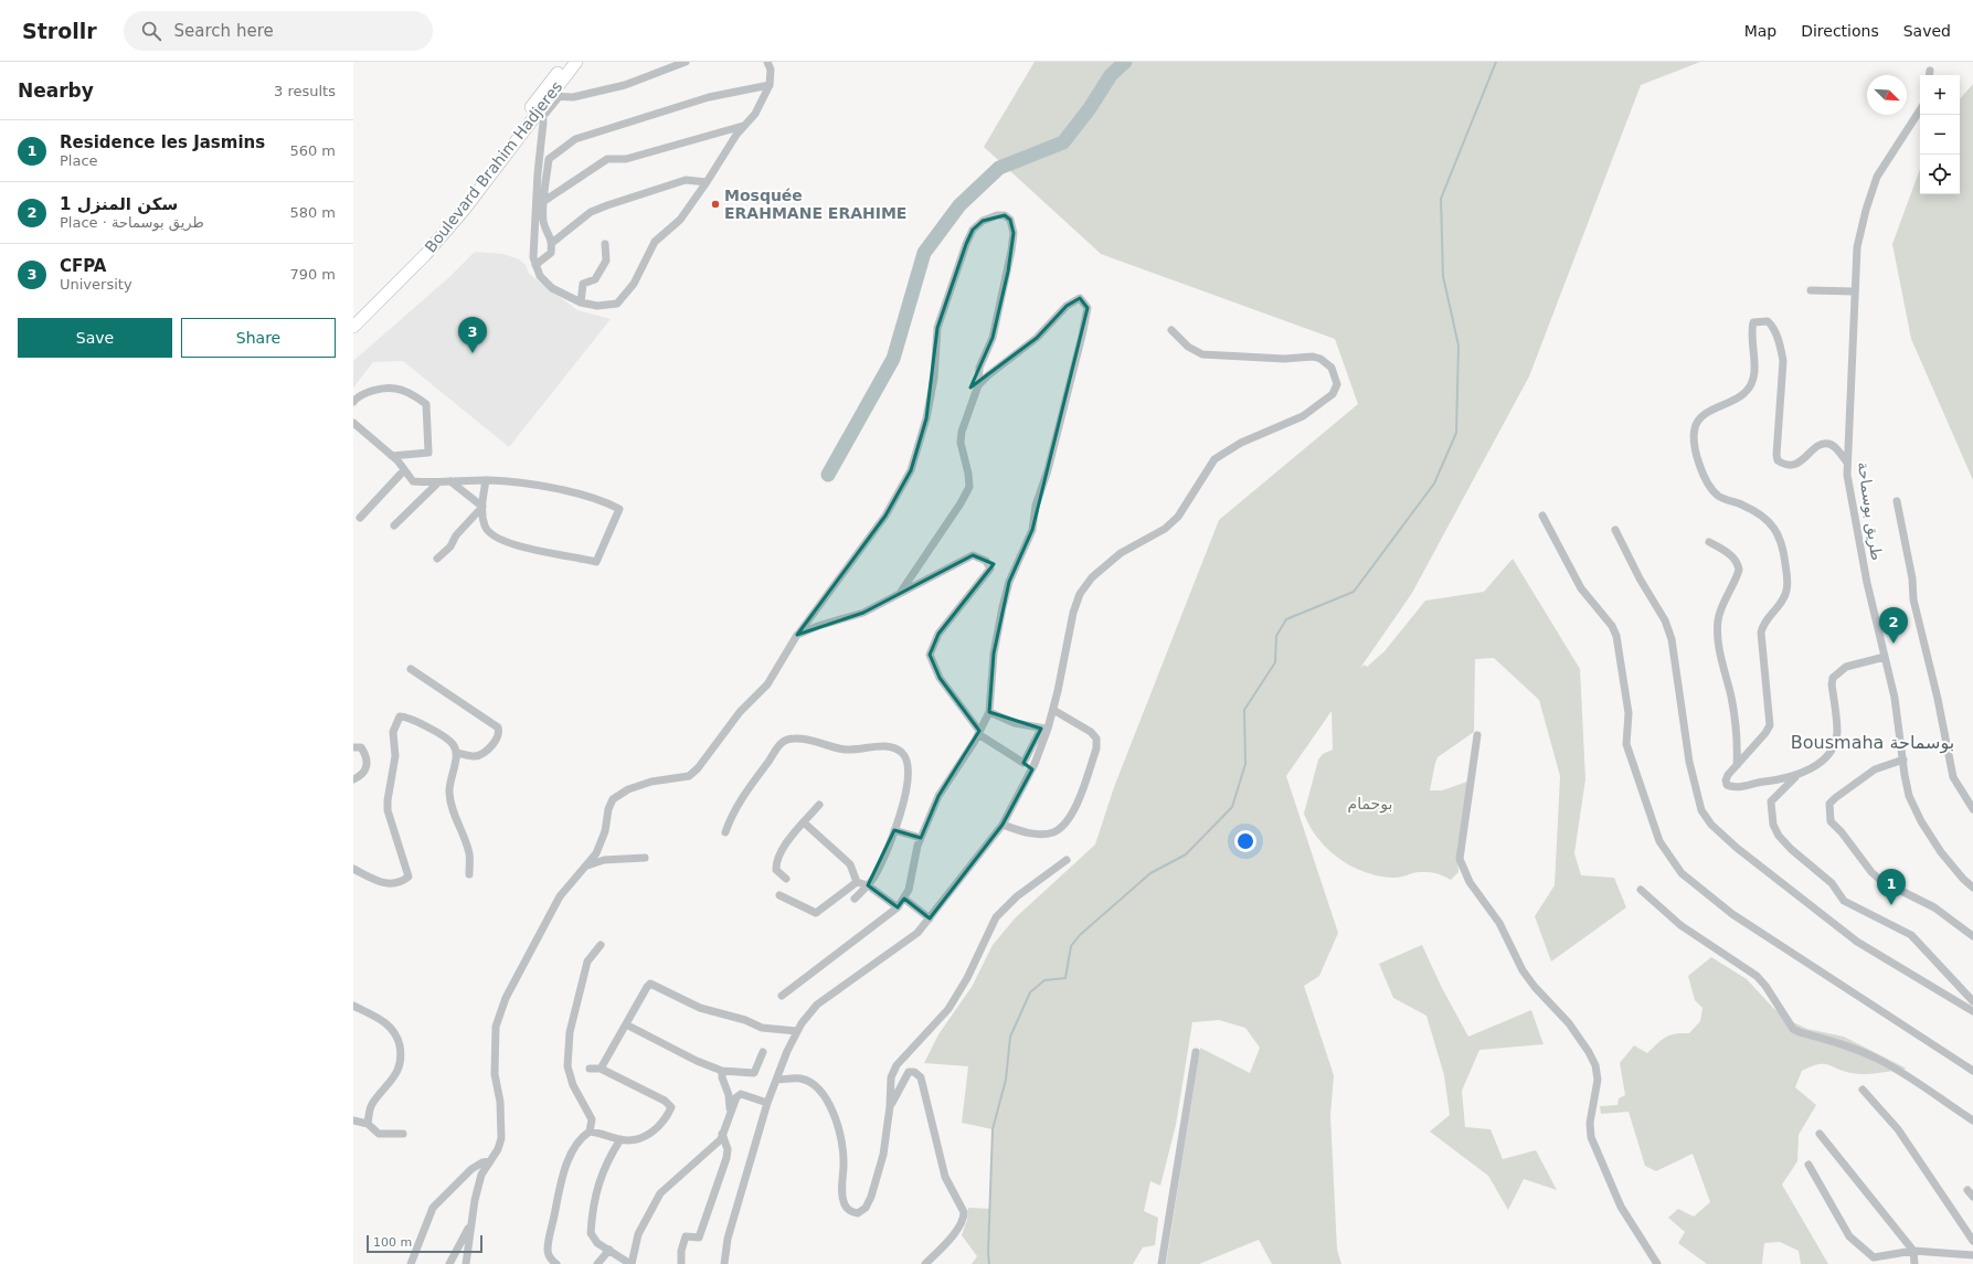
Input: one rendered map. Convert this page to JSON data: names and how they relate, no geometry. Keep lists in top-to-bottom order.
{
  "streets": {
    "main road": ["Boulevard Brahim Hadjeres"],
    "street": ["طريق بوسماحة"]
  },
  "districts": ["Bousmaha بوسماحة"],
  "parks": ["بوحمام"],
  "places": ["Mosquée ERAHMANE ERAHIME"],
  "scale_bar": "100 m",
  "north": "bottom right",
  "page": {
    "header": "Strollr",
    "search": "Search here",
    "nav": ["Map", "Directions", "Saved"],
    "heading": ["Nearby", "3 results"],
    "map_buttons": ["+", "−"],
    "list": [
      {
        "mark": "1",
        "name": "Residence les Jasmins",
        "note": "Place",
        "value": "560 m"
      },
      {
        "mark": "2",
        "name": "سكن المنزل 1",
        "note": "Place · طريق بوسماحة",
        "value": "580 m"
      },
      {
        "mark": "3",
        "name": "CFPA",
        "note": "University",
        "value": "790 m"
      }
    ],
    "buttons": ["Save", "Share"],
    "pins": ["3", "2", "1"],
    "scale": "100 m"
  }
}
